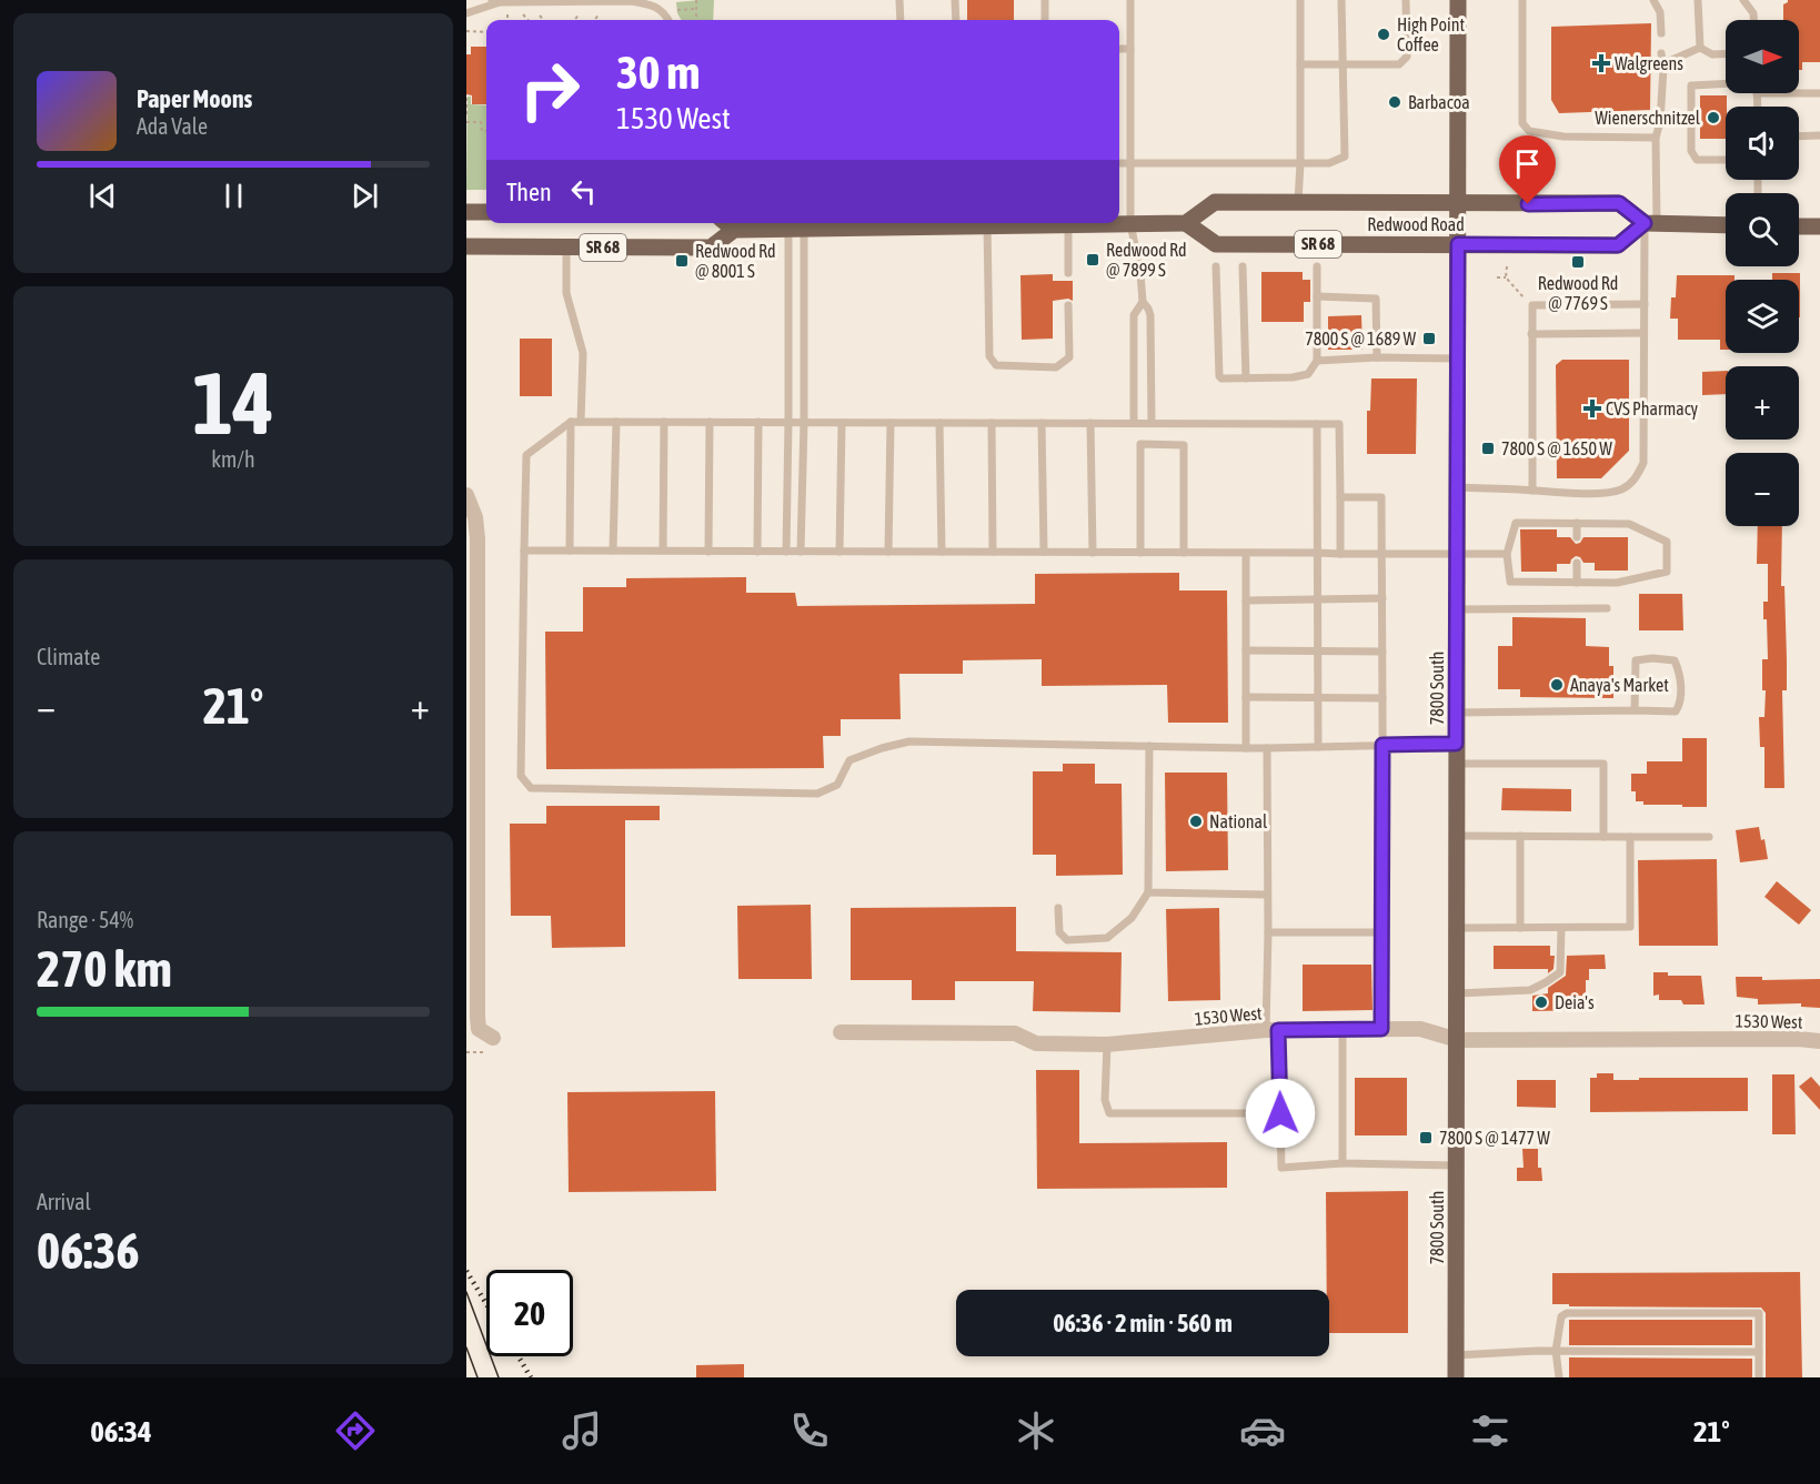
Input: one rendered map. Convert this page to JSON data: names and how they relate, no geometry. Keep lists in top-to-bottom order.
{
  "streets": {
    "main road": ["Redwood Road", "SR 68", "7800 South"],
    "street": ["1530 West"]
  },
  "crossings": [
    ["Redwood Road", "7800 South"],
    ["7800 South", "1530 West"]
  ],
  "places": {
    "other": [
      "High Point Coffee",
      "Barbacoa",
      "Wienerschnitzel",
      "Anaya's Market",
      "National",
      "Deia's"
    ],
    "health": ["Walgreens", "CVS Pharmacy"],
    "transit": [
      "Redwood Rd @ 7899 S",
      "Redwood Rd @ 8001 S",
      "Redwood Rd @ 7769 S",
      "7800 S @ 1689 W",
      "7800 S @ 1650 W",
      "7800 S @ 1477 W"
    ]
  },
  "north": "right",
  "page": {
    "map_buttons": ["+", "−"],
    "turn": ["30 m", "1530 West"],
    "song": ["Paper Moons", "Ada Vale"],
    "then": "Then",
    "tile": [
      ["14", "km/h"],
      "Climate",
      ["Range · 54%", "270 km"],
      ["Arrival", "06:36"]
    ],
    "heat": ["−", "21°", "+"],
    "limit": "20",
    "trip": "06:36 · 2 min · 560 m",
    "tabs": ["06:34", "21°"]
  }
}
